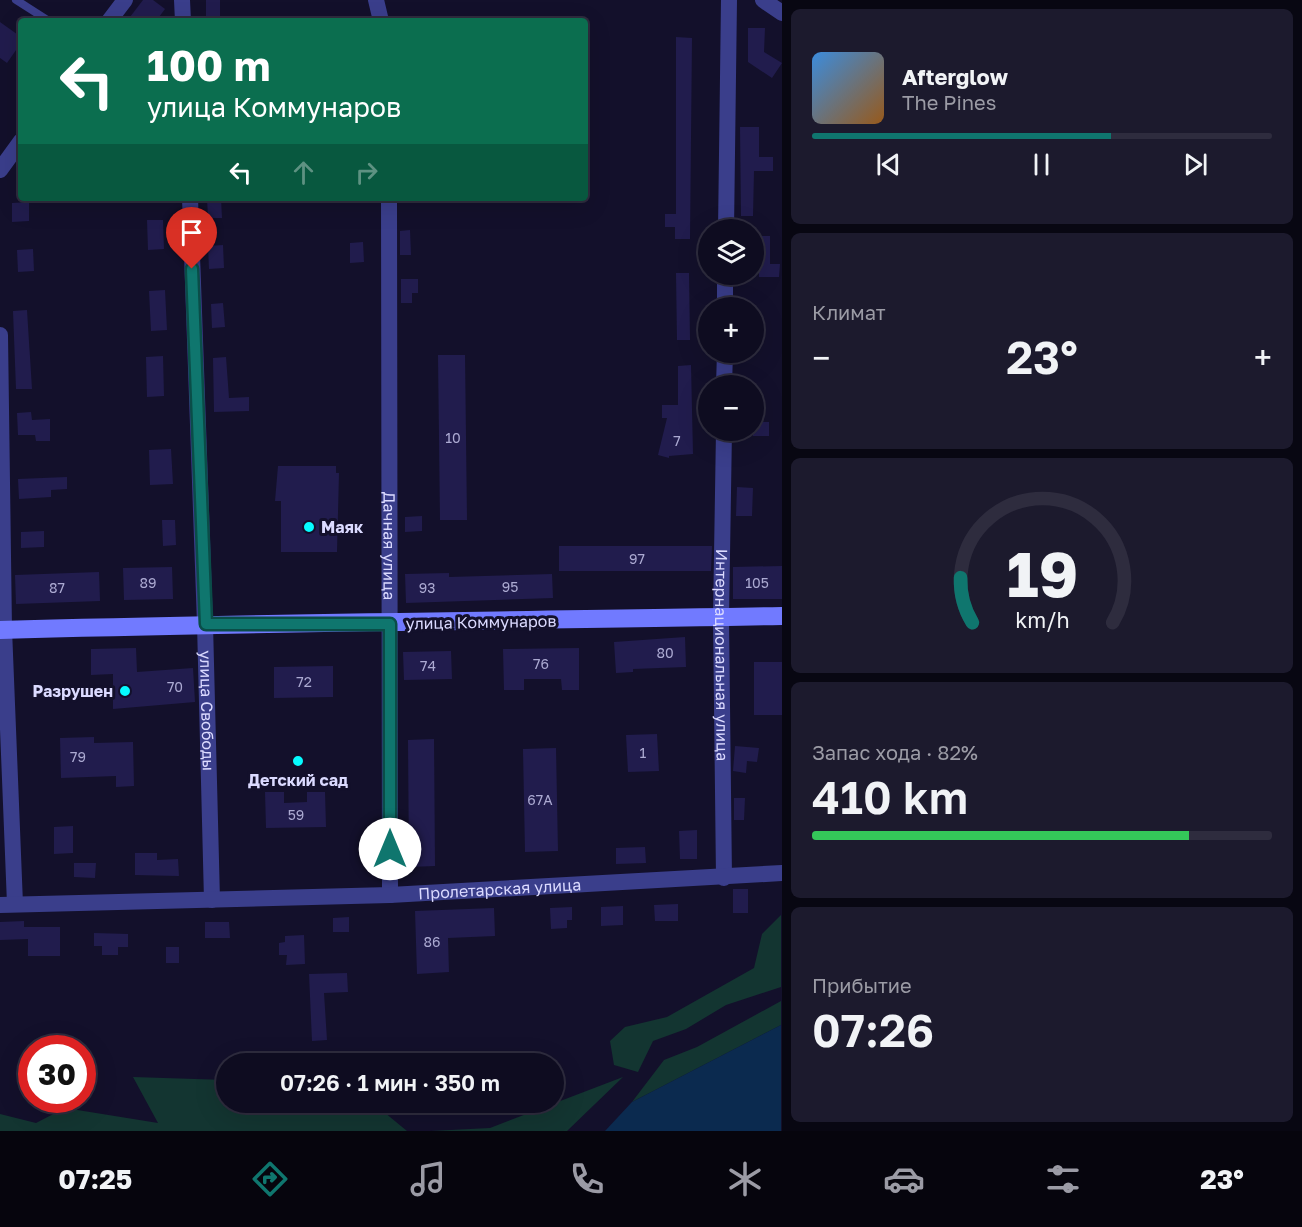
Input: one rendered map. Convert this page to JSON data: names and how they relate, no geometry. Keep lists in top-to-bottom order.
{
  "streets": {
    "main road": ["улица Коммунаров"],
    "street": [
      "Дачная улица",
      "Интернациональная улица",
      "улица Свободы",
      "Пролетарская улица"
    ]
  },
  "crossings": [
    ["Дачная улица", "улица Коммунаров"],
    ["Дачная улица", "Пролетарская улица"],
    ["улица Коммунаров", "Интернациональная улица"],
    ["улица Коммунаров", "улица Свободы"],
    ["Интернациональная улица", "Пролетарская улица"],
    ["улица Свободы", "Пролетарская улица"]
  ],
  "places": ["Маяк", "Разрушен", "Детский сад"],
  "house_numbers": [
    "10",
    "7",
    "97",
    "89",
    "105",
    "95",
    "87",
    "93",
    "80",
    "76",
    "74",
    "72",
    "70",
    "1",
    "79",
    "67А",
    "59",
    "86"
  ],
  "page": {
    "turn": ["100 m", "улица Коммунаров"],
    "song": ["Afterglow", "The Pines"],
    "map_buttons": ["+", "−"],
    "tile": [
      "Климат",
      ["Запас хода · 82%", "410 km"],
      ["Прибытие", "07:26"]
    ],
    "heat": ["−", "23°", "+"],
    "limit": "30",
    "trip": "07:26 · 1 мин · 350 m",
    "tabs": ["07:25", "23°"],
    "gauge": ["19", "km/h"]
  }
}
